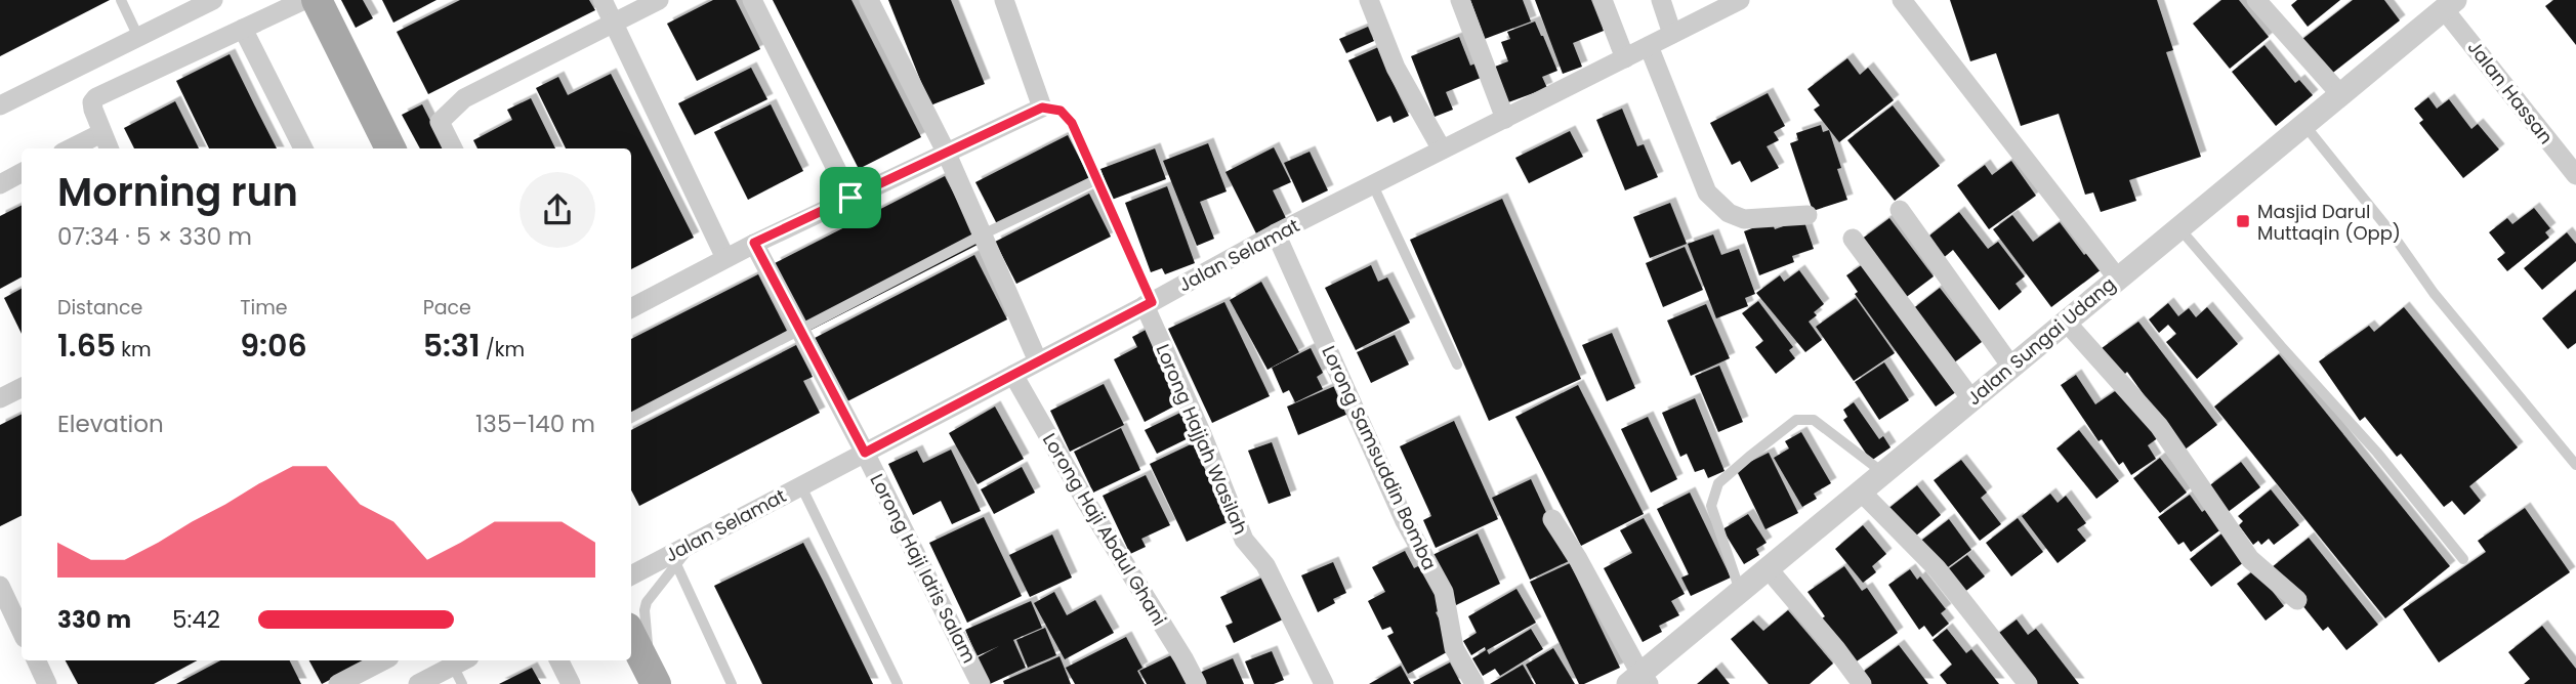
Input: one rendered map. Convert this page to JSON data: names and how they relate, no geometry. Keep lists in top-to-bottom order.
{
  "streets": {
    "street": [
      "Jalan Hassan",
      "Jalan Selamat",
      "Jalan Sungai Udang",
      "Lorong Hajjah Wasilah",
      "Lorong Samsuddin Bomba",
      "Lorong Haji Abdul Ghani",
      "Lorong Haji Idris Salam"
    ]
  },
  "crossings": [
    ["Jalan Hassan", "Jalan Sungai Udang"],
    ["Jalan Selamat", "Lorong Hajjah Wasilah"],
    ["Jalan Selamat", "Lorong Samsuddin Bomba"],
    ["Jalan Selamat", "Lorong Haji Abdul Ghani"],
    ["Jalan Selamat", "Lorong Haji Idris Salam"]
  ],
  "places": {
    "transit": ["Masjid Darul Muttaqin (Opp)"]
  },
  "page": {
    "heading": ["Morning run", "07:34 · 5 × 330 m"],
    "stats": [
      ["Distance", "1.65 km"],
      ["Time", "9:06"],
      ["Pace", "5:31 /km"]
    ],
    "chart": ["Elevation", "135–140 m"],
    "list": [
      {
        "name": "330 m",
        "note": "5:42"
      }
    ]
  }
}
